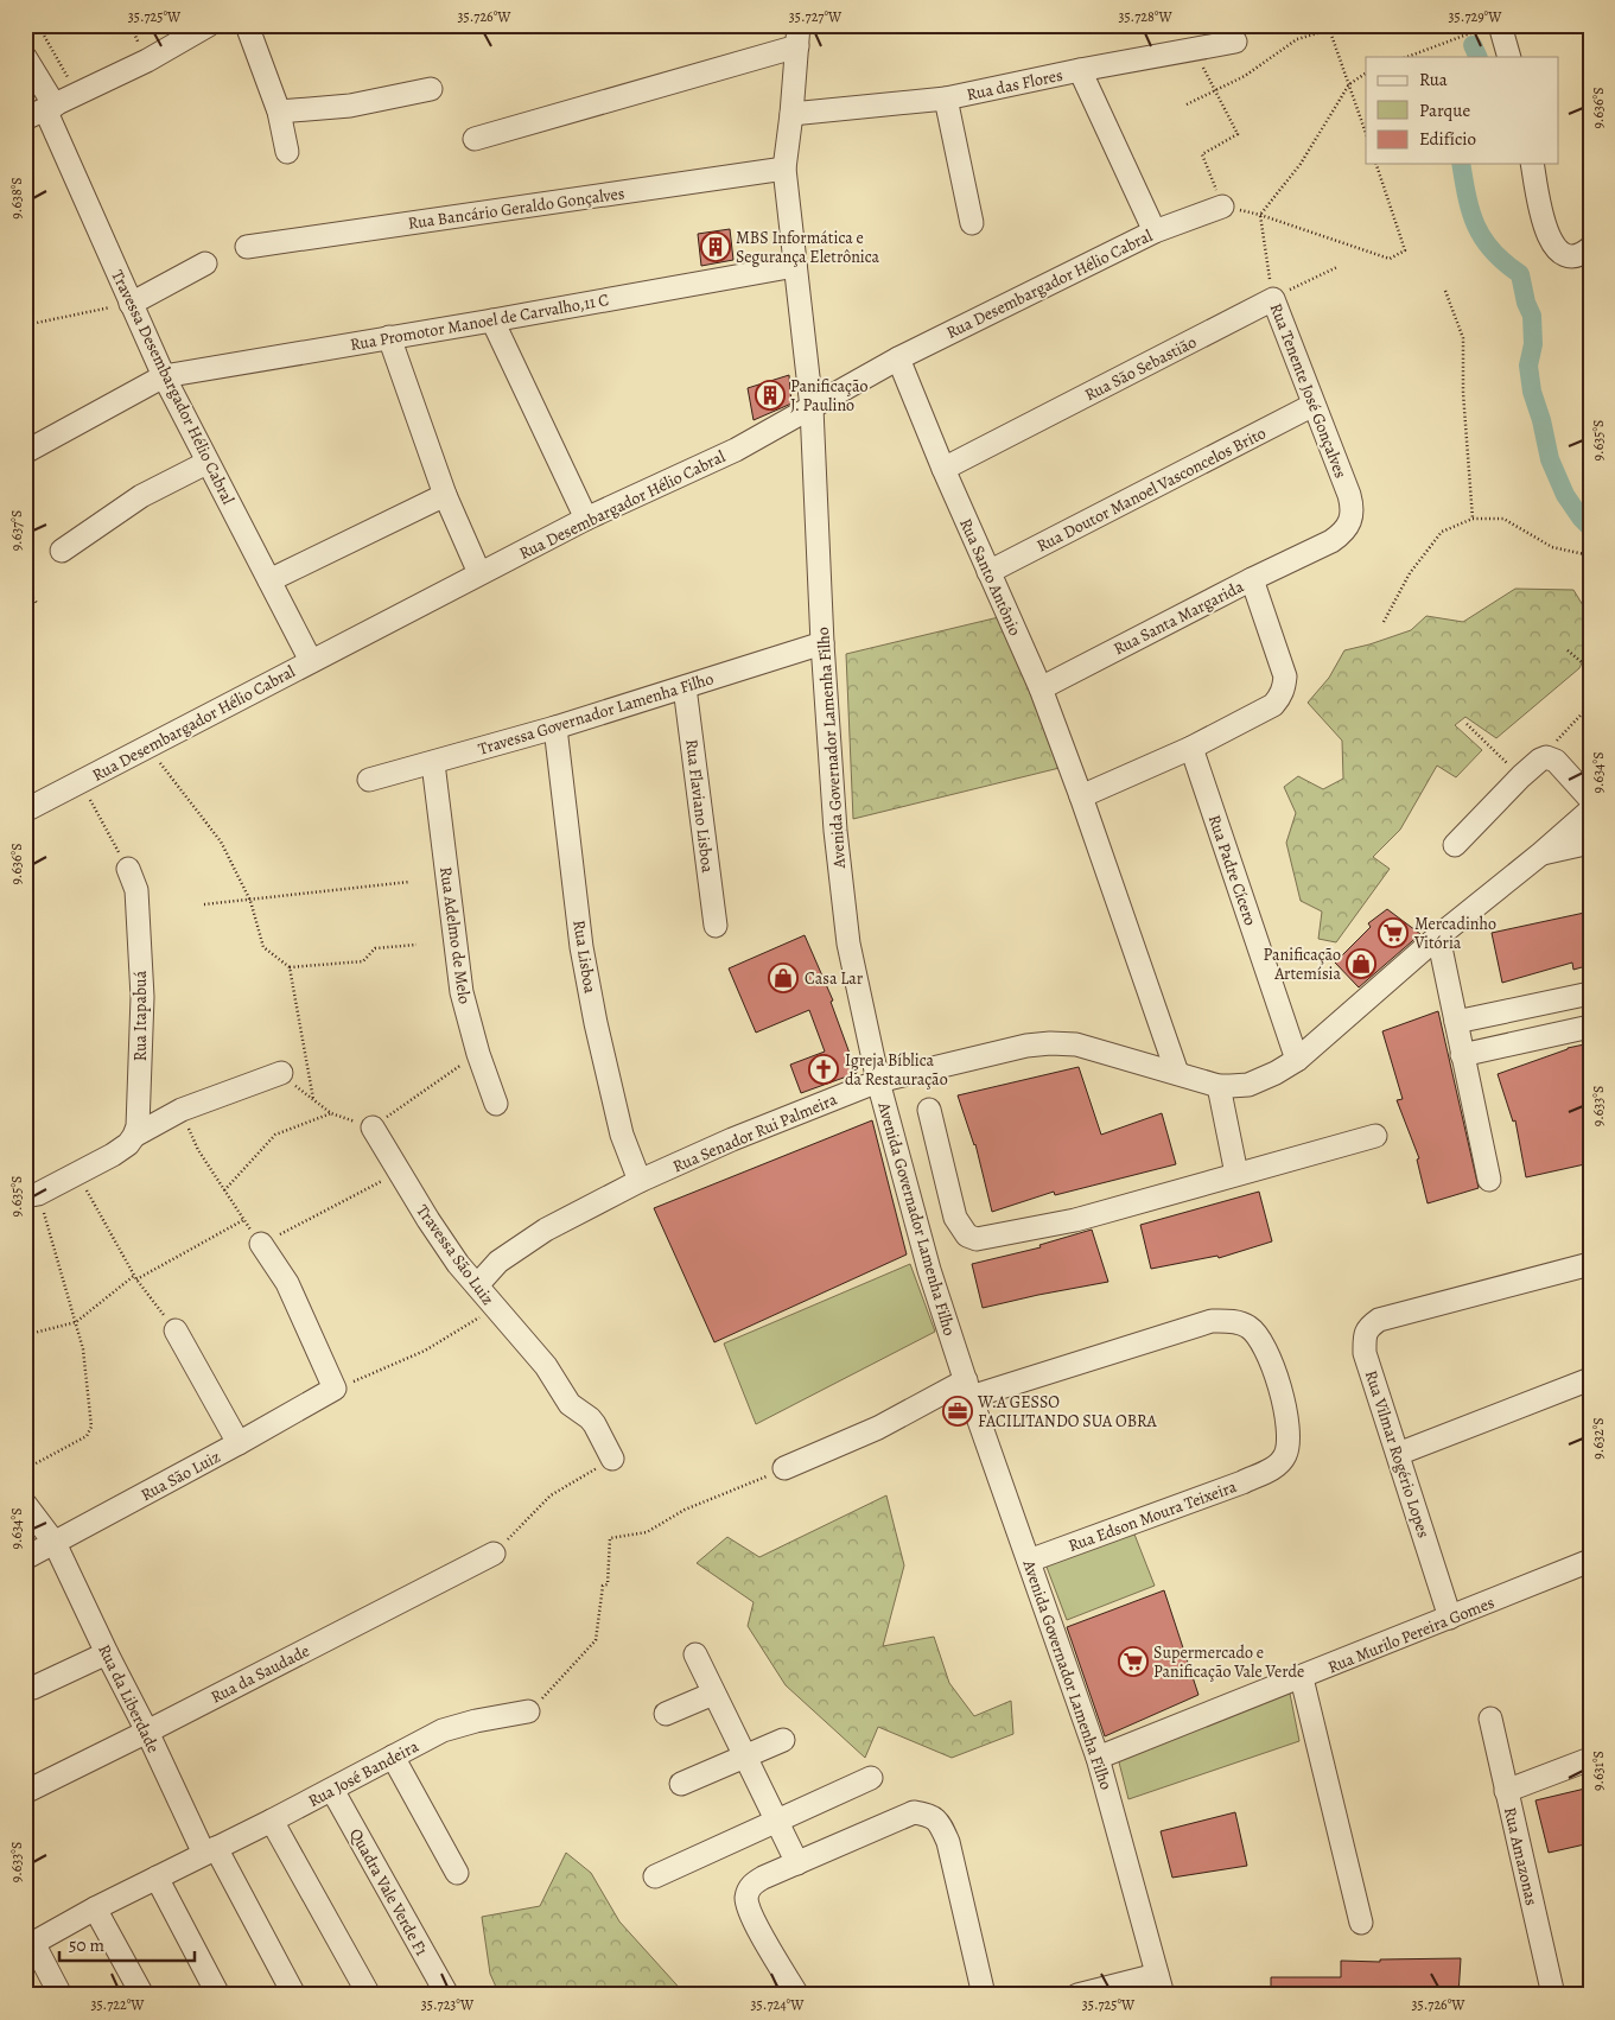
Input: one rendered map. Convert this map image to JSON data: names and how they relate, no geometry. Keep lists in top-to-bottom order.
{
  "streets": {
    "street": [
      "Rua das Flores",
      "Rua Bancário Geraldo Gonçalves",
      "Rua Desembargador Hélio Cabral",
      "Rua Promotor Manoel de Carvalho,11 C",
      "Rua São Sebastião",
      "Travessa Desembargador Hélio Cabral",
      "Rua Tenente José Gonçalves",
      "Rua Doutor Manoel Vasconcelos Brito",
      "Rua Santo Antônio",
      "Rua Santa Margarida",
      "Travessa Governador Lamenha Filho",
      "Avenida Governador Lamenha Filho",
      "Rua Flaviano Lisboa",
      "Rua Padre Cícero",
      "Rua Adelmo de Melo",
      "Rua Lisboa",
      "Rua Itapabuá",
      "Rua Senador Rui Palmeira",
      "Travessa São Luiz",
      "Rua Vilmar Rogério Lopes",
      "Rua São Luiz",
      "Rua Edson Moura Teixeira",
      "Rua Murilo Pereira Gomes",
      "Rua da Saudade",
      "Rua da Liberdade",
      "Rua José Bandeira",
      "Rua Amazonas",
      "Quadra Vale Verde F1"
    ]
  },
  "crossings": [
    ["Rua das Flores", "Avenida Governador Lamenha Filho"],
    ["Rua Bancário Geraldo Gonçalves", "Avenida Governador Lamenha Filho"],
    ["Rua Desembargador Hélio Cabral", "Travessa Desembargador Hélio Cabral"],
    ["Rua Desembargador Hélio Cabral", "Rua Santo Antônio"],
    ["Rua Desembargador Hélio Cabral", "Avenida Governador Lamenha Filho"],
    ["Rua Promotor Manoel de Carvalho,11 C", "Travessa Desembargador Hélio Cabral"],
    ["Rua Promotor Manoel de Carvalho,11 C", "Avenida Governador Lamenha Filho"],
    ["Rua São Sebastião", "Rua Tenente José Gonçalves"],
    ["Rua São Sebastião", "Rua Santo Antônio"],
    ["Rua Tenente José Gonçalves", "Rua Doutor Manoel Vasconcelos Brito"],
    ["Rua Tenente José Gonçalves", "Rua Santa Margarida"],
    ["Rua Doutor Manoel Vasconcelos Brito", "Rua Santo Antônio"],
    ["Rua Santo Antônio", "Rua Santa Margarida"],
    ["Rua Santo Antônio", "Rua Senador Rui Palmeira"],
    ["Travessa Governador Lamenha Filho", "Avenida Governador Lamenha Filho"],
    ["Travessa Governador Lamenha Filho", "Rua Flaviano Lisboa"],
    ["Travessa Governador Lamenha Filho", "Rua Adelmo de Melo"],
    ["Travessa Governador Lamenha Filho", "Rua Lisboa"],
    ["Avenida Governador Lamenha Filho", "Rua Senador Rui Palmeira"],
    ["Avenida Governador Lamenha Filho", "Rua Edson Moura Teixeira"],
    ["Avenida Governador Lamenha Filho", "Rua Murilo Pereira Gomes"],
    ["Rua Padre Cícero", "Rua Senador Rui Palmeira"],
    ["Rua Lisboa", "Rua Senador Rui Palmeira"],
    ["Rua Senador Rui Palmeira", "Travessa São Luiz"],
    ["Rua Vilmar Rogério Lopes", "Rua Murilo Pereira Gomes"],
    ["Rua São Luiz", "Rua da Liberdade"],
    ["Rua da Saudade", "Rua da Liberdade"],
    ["Rua da Liberdade", "Rua José Bandeira"],
    ["Rua José Bandeira", "Quadra Vale Verde F1"]
  ],
  "places": {
    "building": ["MBS Informática e Segurança Eletrônica", "Panificação J. Paulino"],
    "supermarket": ["Mercadinho Vitória", "Supermercado e Panificação Vale Verde"],
    "shop": ["Panificação Artemísia", "Casa Lar"],
    "church": ["Igreja Bíblica da Restauração"],
    "office": ["W.A GESSO FACILITANDO SUA OBRA"]
  },
  "legend": ["Rua", "Parque", "Edifício"],
  "scale_bar": "50 m",
  "coordinates": [
    "35.725°W",
    "35.726°W",
    "35.727°W",
    "35.728°W",
    "35.729°W",
    "9.636°S",
    "9.638°S",
    "9.635°S",
    "9.637°S",
    "9.634°S",
    "9.633°S",
    "9.632°S",
    "9.631°S",
    "35.722°W",
    "35.723°W",
    "35.724°W"
  ]
}
